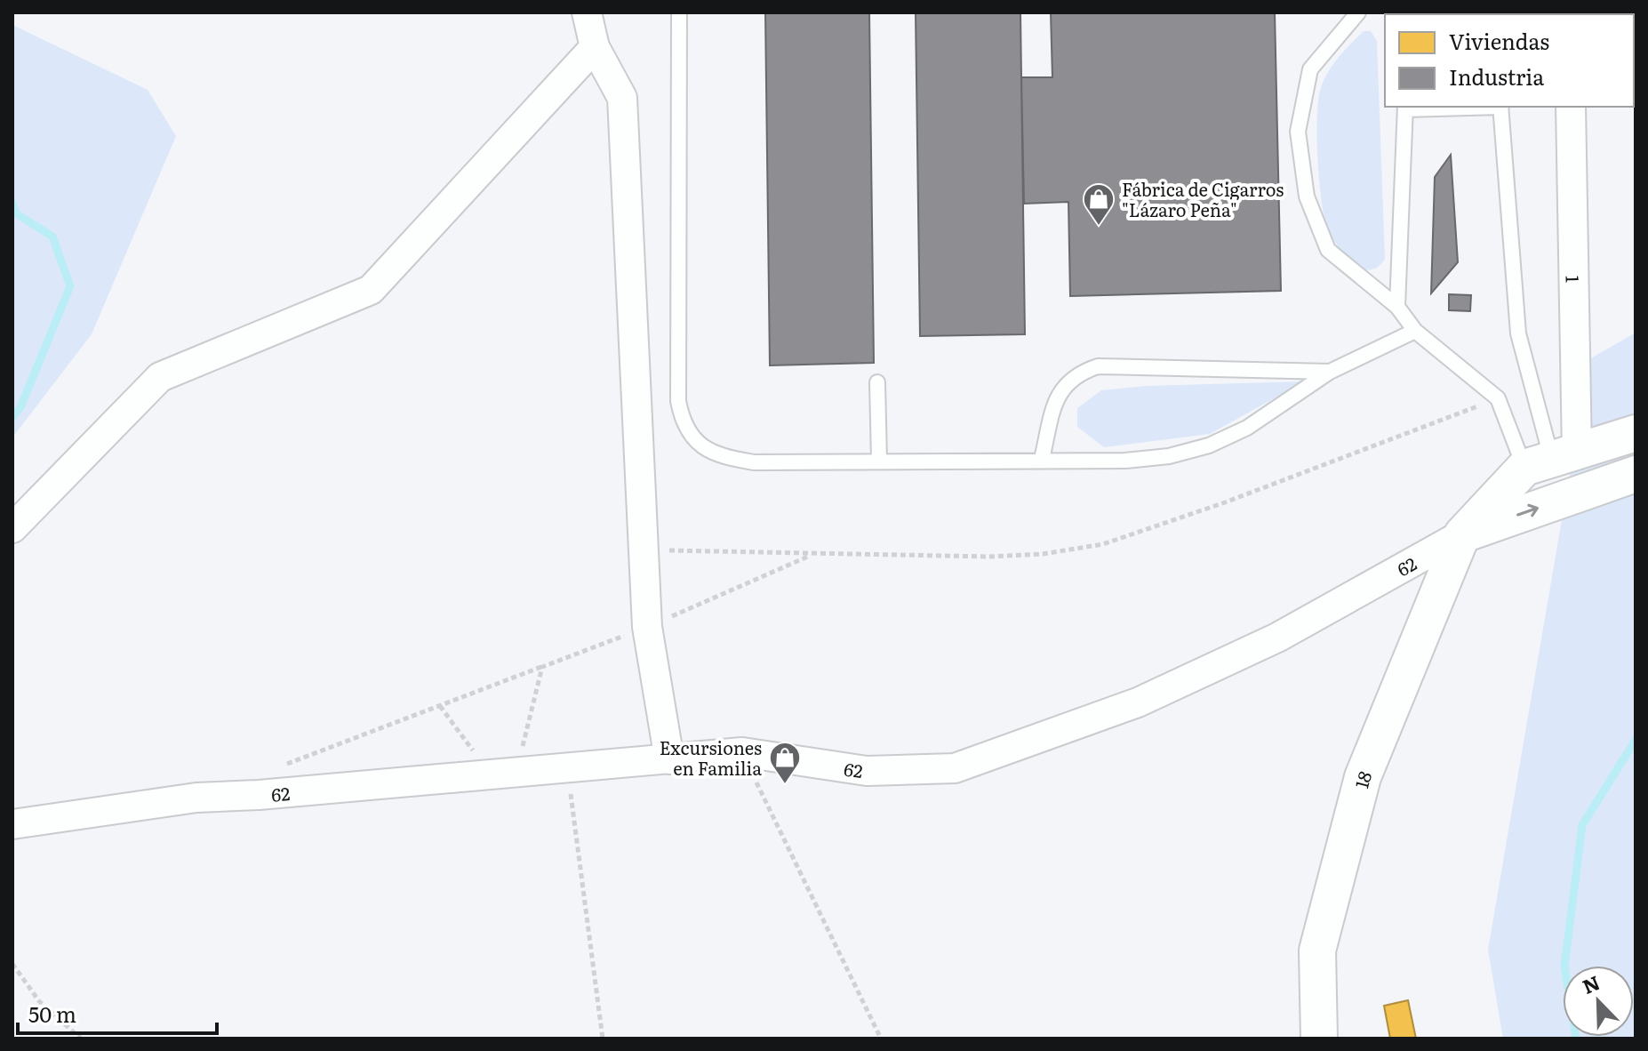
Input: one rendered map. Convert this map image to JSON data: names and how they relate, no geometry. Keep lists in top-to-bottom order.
{
  "streets": {
    "street": ["1", "62", "18"]
  },
  "crossings": [
    ["62", "18"]
  ],
  "places": {
    "shop": ["Fábrica de Cigarros \"Lázaro Peña\"", "Excursiones en Familia"]
  },
  "legend": ["Viviendas", "Industria"],
  "scale_bar": "50 m",
  "north": "top left"
}
